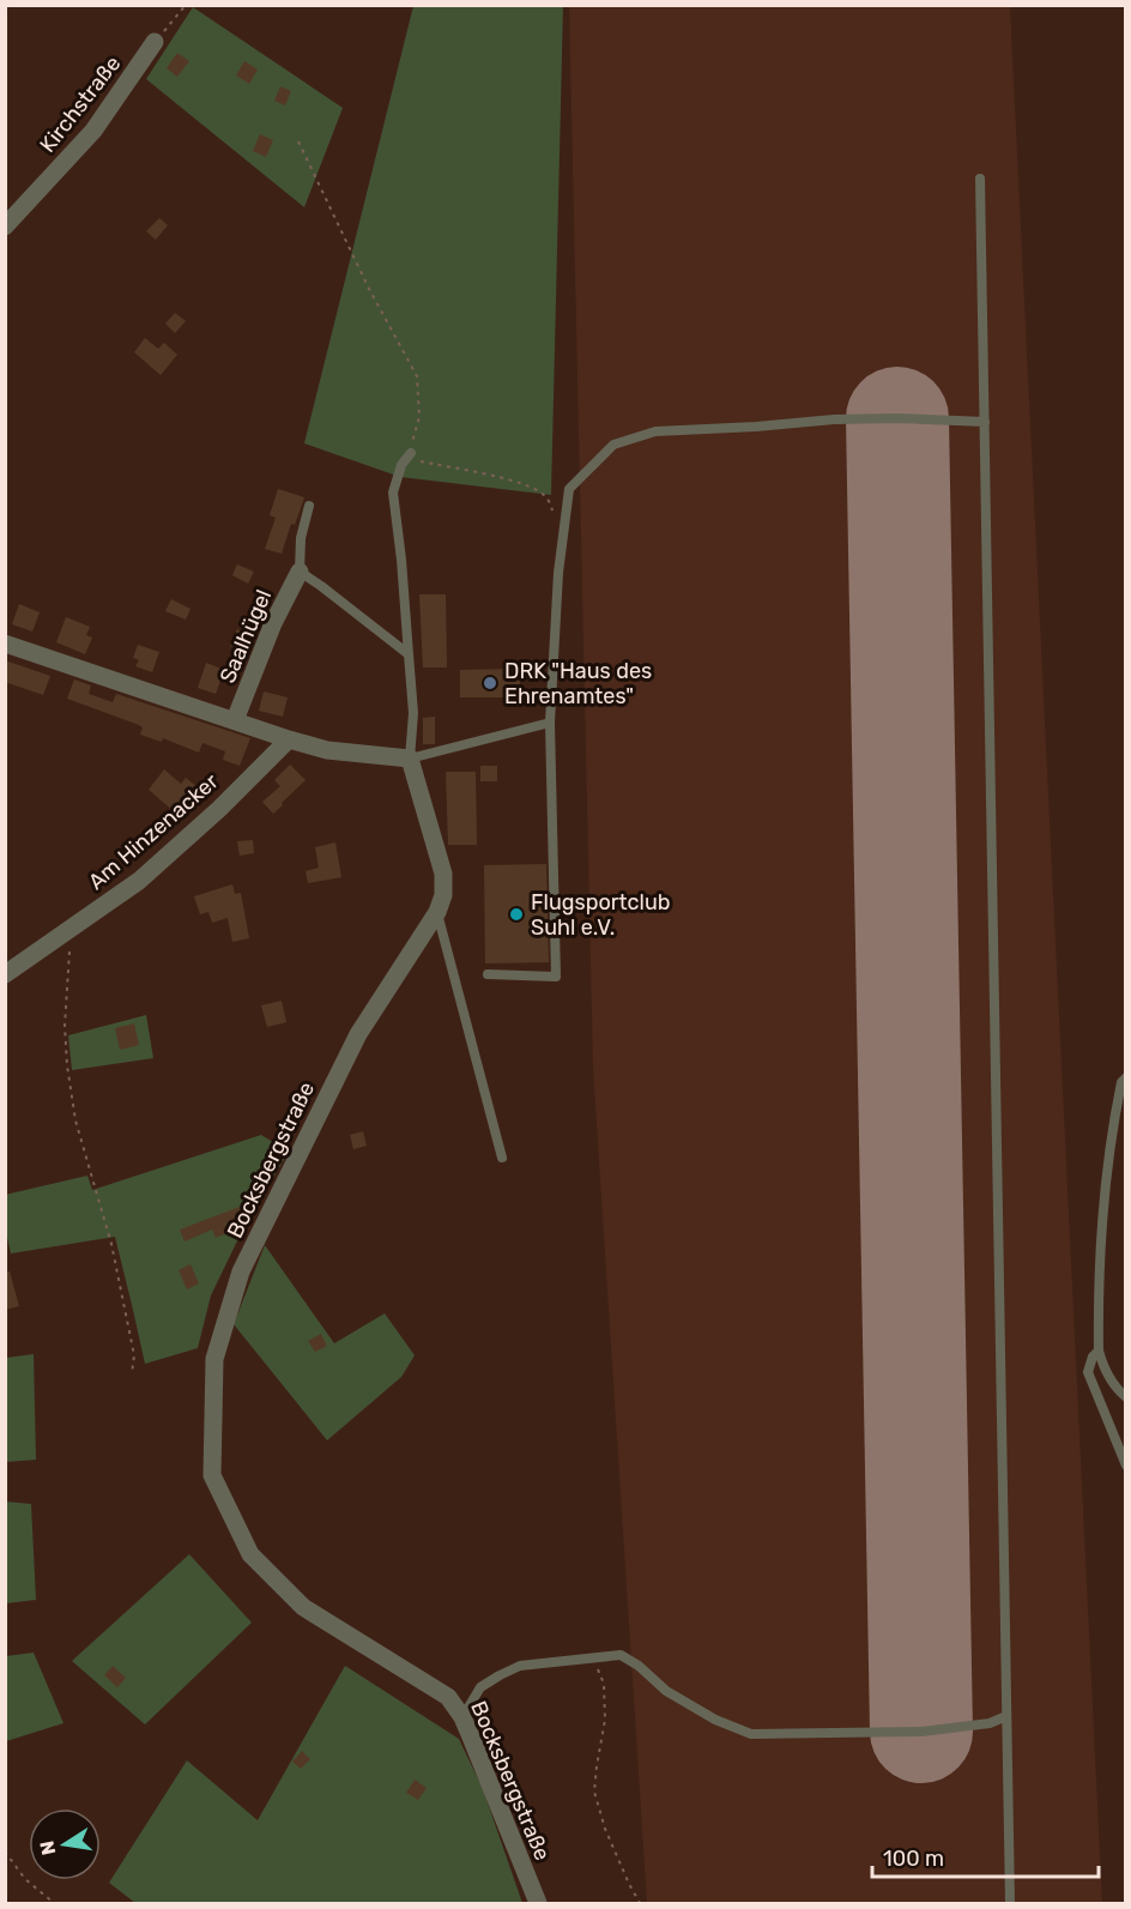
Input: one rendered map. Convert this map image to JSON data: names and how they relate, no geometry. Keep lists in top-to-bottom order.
{
  "streets": {
    "street": [
      "Kirchstraße",
      "Saalhügel",
      "Am Hinzenacker",
      "Bocksbergstraße"
    ]
  },
  "places": ["DRK \"Haus des Ehrenamtes\"", "Flugsportclub Suhl e.V."],
  "scale_bar": "100 m",
  "north": "left"
}
